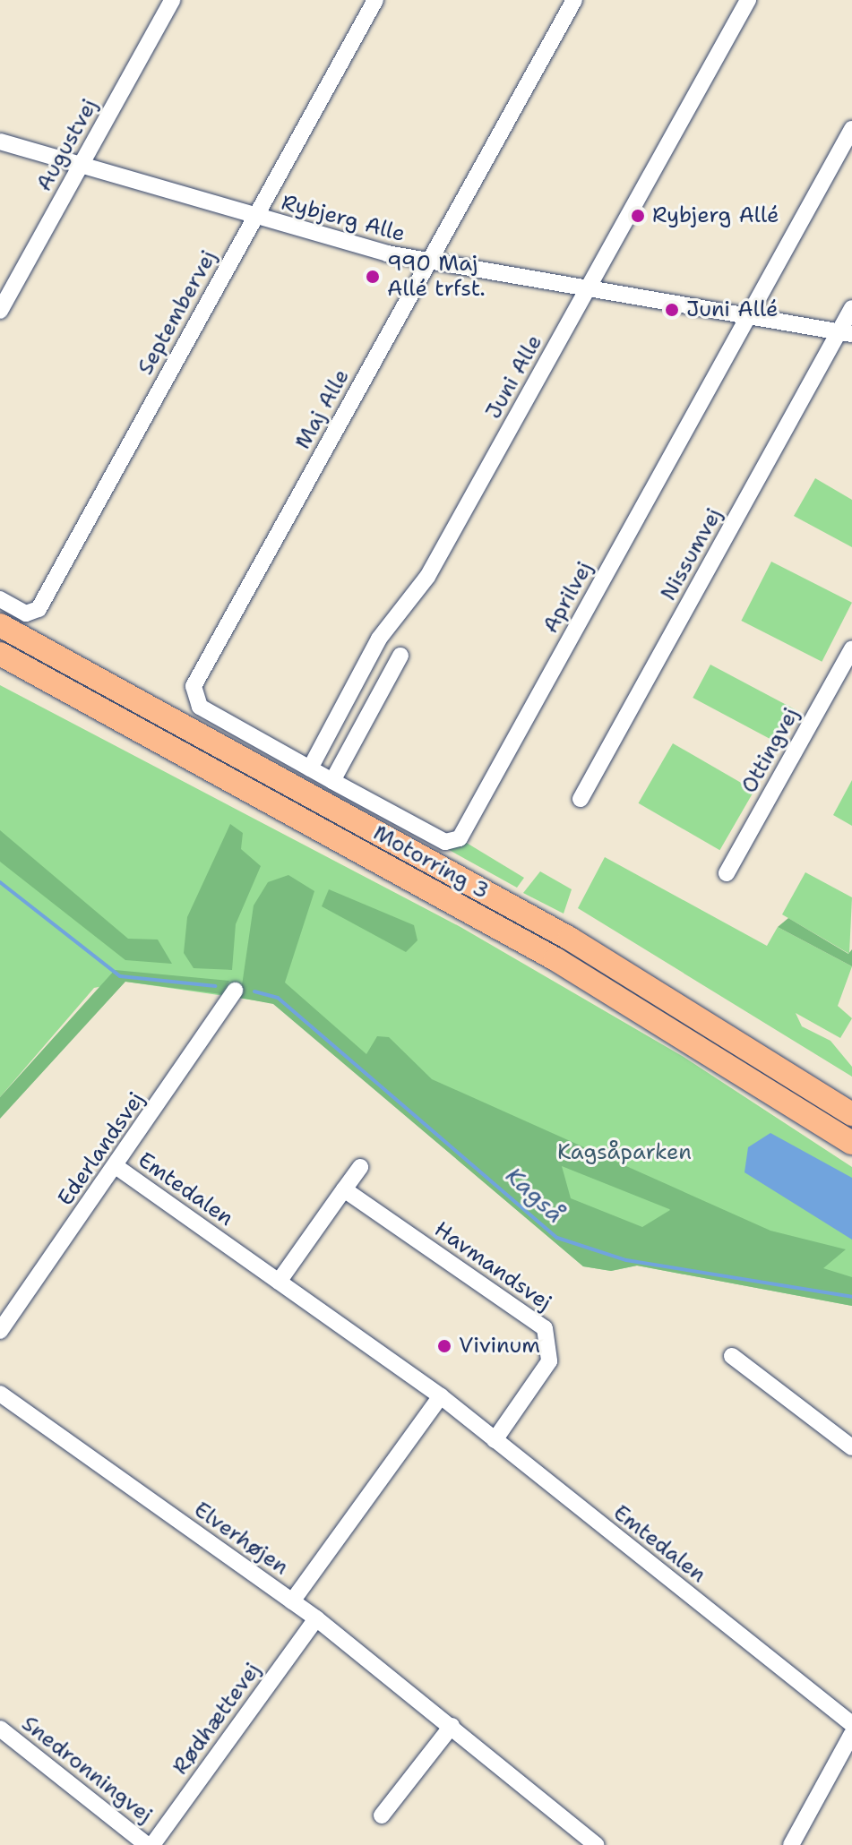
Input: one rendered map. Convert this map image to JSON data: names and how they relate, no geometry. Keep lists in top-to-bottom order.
{
  "streets": {
    "highway": ["Motorring 3"],
    "street": [
      "Augustvej",
      "Rybjerg Alle",
      "Septembervej",
      "Juni Alle",
      "Maj Alle",
      "Nissumvej",
      "Aprilvej",
      "Ottingvej",
      "Ederlandsvej",
      "Emtedalen",
      "Havmandsvej",
      "Elverhøjen",
      "Rødhættevej",
      "Snedronningvej"
    ]
  },
  "crossings": [
    ["Augustvej", "Rybjerg Alle"],
    ["Rybjerg Alle", "Septembervej"],
    ["Rybjerg Alle", "Juni Alle"],
    ["Rybjerg Alle", "Maj Alle"],
    ["Rybjerg Alle", "Nissumvej"],
    ["Rybjerg Alle", "Aprilvej"],
    ["Juni Alle", "Maj Alle"],
    ["Maj Alle", "Aprilvej"],
    ["Ederlandsvej", "Emtedalen"],
    ["Emtedalen", "Havmandsvej"],
    ["Elverhøjen", "Rødhættevej"],
    ["Rødhættevej", "Snedronningvej"]
  ],
  "water": ["Kagså"],
  "parks": ["Kagsåparken"],
  "places": [
    "Rybjerg Allé",
    "990 Maj Allé trfst.",
    "Juni Allé",
    "Vivinum"
  ]
}
